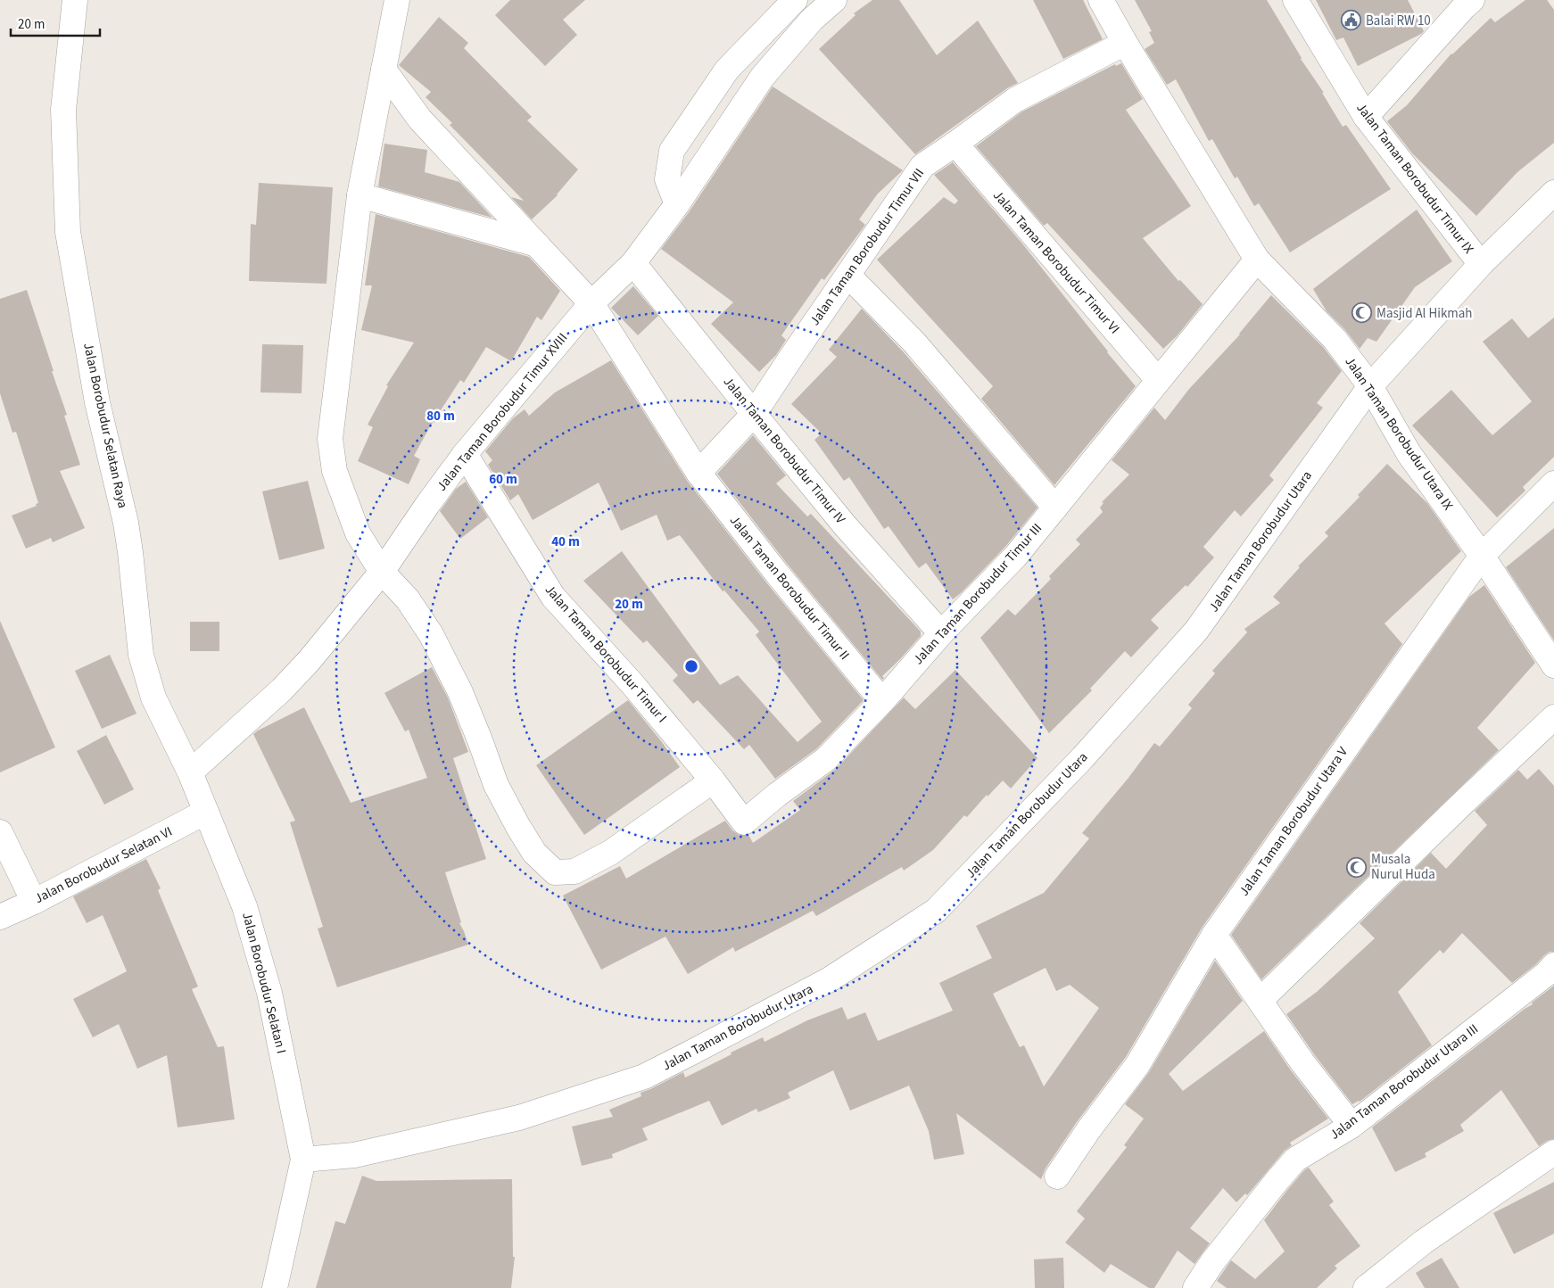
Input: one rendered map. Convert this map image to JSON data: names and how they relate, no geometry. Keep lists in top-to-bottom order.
{
  "streets": {
    "street": [
      "Jalan Taman Borobudur Timur IX",
      "Jalan Taman Borobudur Timur VII",
      "Jalan Taman Borobudur Timur VI",
      "Jalan Taman Borobudur Timur XVIII",
      "Jalan Borobudur Selatan Raya",
      "Jalan Taman Borobudur Utara IX",
      "Jalan Taman Borobudur Timur IV",
      "Jalan Taman Borobudur Utara",
      "Jalan Taman Borobudur Timur II",
      "Jalan Taman Borobudur Timur III",
      "Jalan Taman Borobudur Timur I",
      "Jalan Taman Borobudur Utara V",
      "Jalan Borobudur Selatan VI",
      "Jalan Borobudur Selatan I",
      "Jalan Taman Borobudur Utara III"
    ]
  },
  "crossings": [
    ["Jalan Taman Borobudur Timur IX", "Jalan Taman Borobudur Utara"],
    ["Jalan Taman Borobudur Timur VII", "Jalan Taman Borobudur Timur VI"],
    ["Jalan Taman Borobudur Timur VII", "Jalan Taman Borobudur Utara IX"],
    ["Jalan Taman Borobudur Timur VII", "Jalan Taman Borobudur Timur IV"],
    ["Jalan Taman Borobudur Timur VI", "Jalan Taman Borobudur Timur III"],
    ["Jalan Taman Borobudur Timur XVIII", "Jalan Borobudur Selatan Raya"],
    ["Jalan Taman Borobudur Timur XVIII", "Jalan Taman Borobudur Timur IV"],
    ["Jalan Taman Borobudur Timur XVIII", "Jalan Taman Borobudur Timur II"],
    ["Jalan Taman Borobudur Timur XVIII", "Jalan Taman Borobudur Timur I"],
    ["Jalan Borobudur Selatan Raya", "Jalan Borobudur Selatan VI"],
    ["Jalan Borobudur Selatan Raya", "Jalan Borobudur Selatan I"],
    ["Jalan Taman Borobudur Utara IX", "Jalan Taman Borobudur Utara"],
    ["Jalan Taman Borobudur Utara IX", "Jalan Taman Borobudur Timur III"],
    ["Jalan Taman Borobudur Utara IX", "Jalan Taman Borobudur Utara V"],
    ["Jalan Taman Borobudur Timur IV", "Jalan Taman Borobudur Timur III"],
    ["Jalan Taman Borobudur Utara", "Jalan Borobudur Selatan I"],
    ["Jalan Taman Borobudur Timur II", "Jalan Taman Borobudur Timur III"],
    ["Jalan Taman Borobudur Timur III", "Jalan Taman Borobudur Timur I"],
    ["Jalan Borobudur Selatan VI", "Jalan Borobudur Selatan I"]
  ],
  "places": {
    "public building": ["Balai RW 10"],
    "mosque": ["Masjid Al Hikmah", "Musala Nurul Huda"]
  },
  "scale_bar": "20 m",
  "rings": [
    "80 m",
    "60 m",
    "40 m",
    "20 m"
  ]
}
